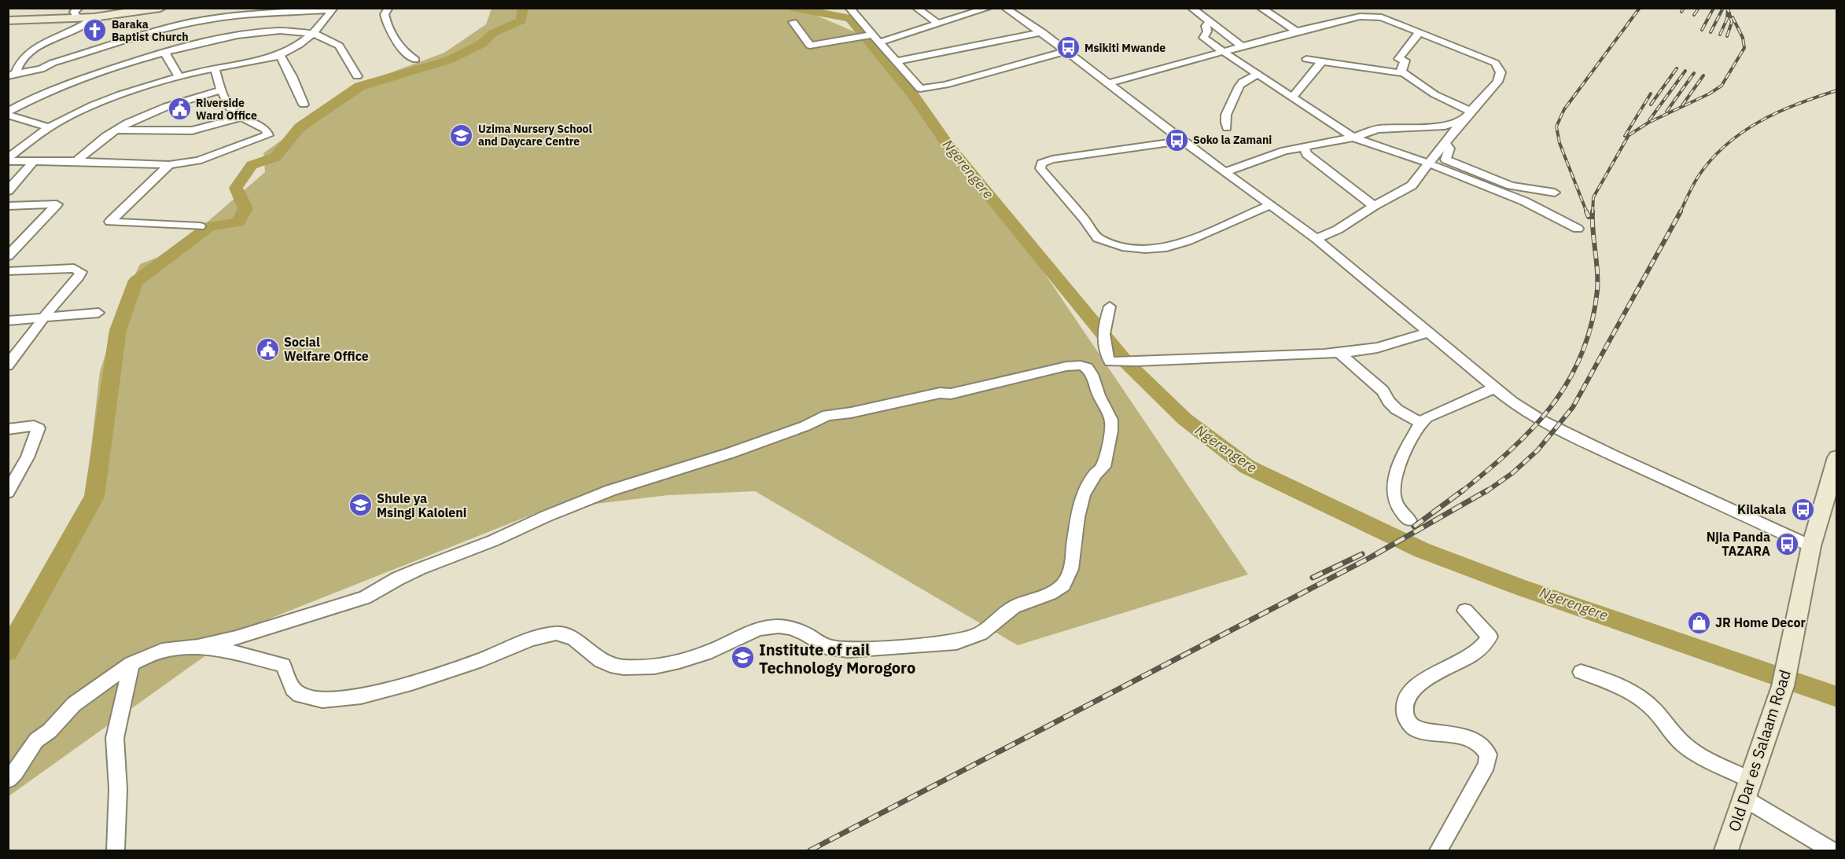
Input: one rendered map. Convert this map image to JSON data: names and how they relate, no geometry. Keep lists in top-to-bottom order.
{
  "streets": {
    "main road": ["Old Dar es Salaam Road"]
  },
  "water": ["Ngerengere"],
  "places": {
    "church": ["Baraka Baptist Church"],
    "bus stop": [
      "Msikiti Mwande",
      "Soko la Zamani",
      "Kilakala",
      "Njia Panda TAZARA"
    ],
    "public building": ["Riverside Ward Office", "Social Welfare Office"],
    "school or university": ["Uzima Nursery School and Daycare Centre", "Shule ya Msingi Kaloleni", "Institute of rail Technology Morogoro"],
    "shop": ["JR Home Decor"]
  }
}
